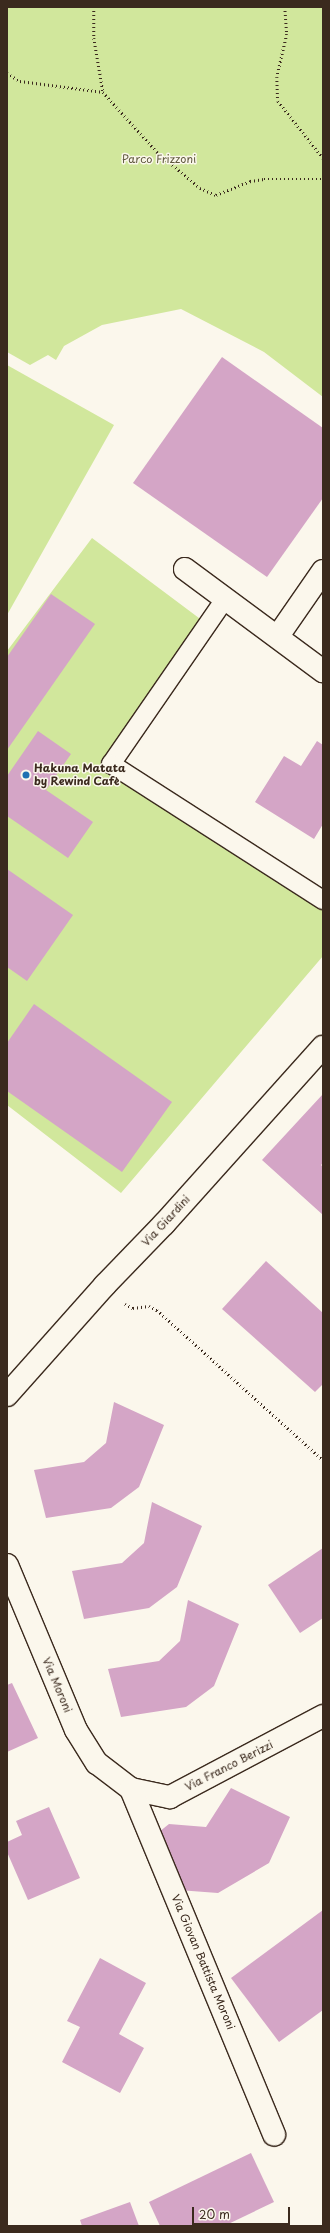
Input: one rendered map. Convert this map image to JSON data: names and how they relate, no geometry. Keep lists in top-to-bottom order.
{
  "streets": {
    "street": [
      "Via Giardini",
      "Via Moroni",
      "Via Franco Berizzi",
      "Via Giovan Battista Moroni"
    ]
  },
  "crossings": [
    ["Via Moroni", "Via Franco Berizzi"],
    ["Via Moroni", "Via Giovan Battista Moroni"],
    ["Via Franco Berizzi", "Via Giovan Battista Moroni"]
  ],
  "parks": ["Parco Frizzoni"],
  "places": ["Hakuna Matata by Rewind Cafè"],
  "scale_bar": "20 m"
}
